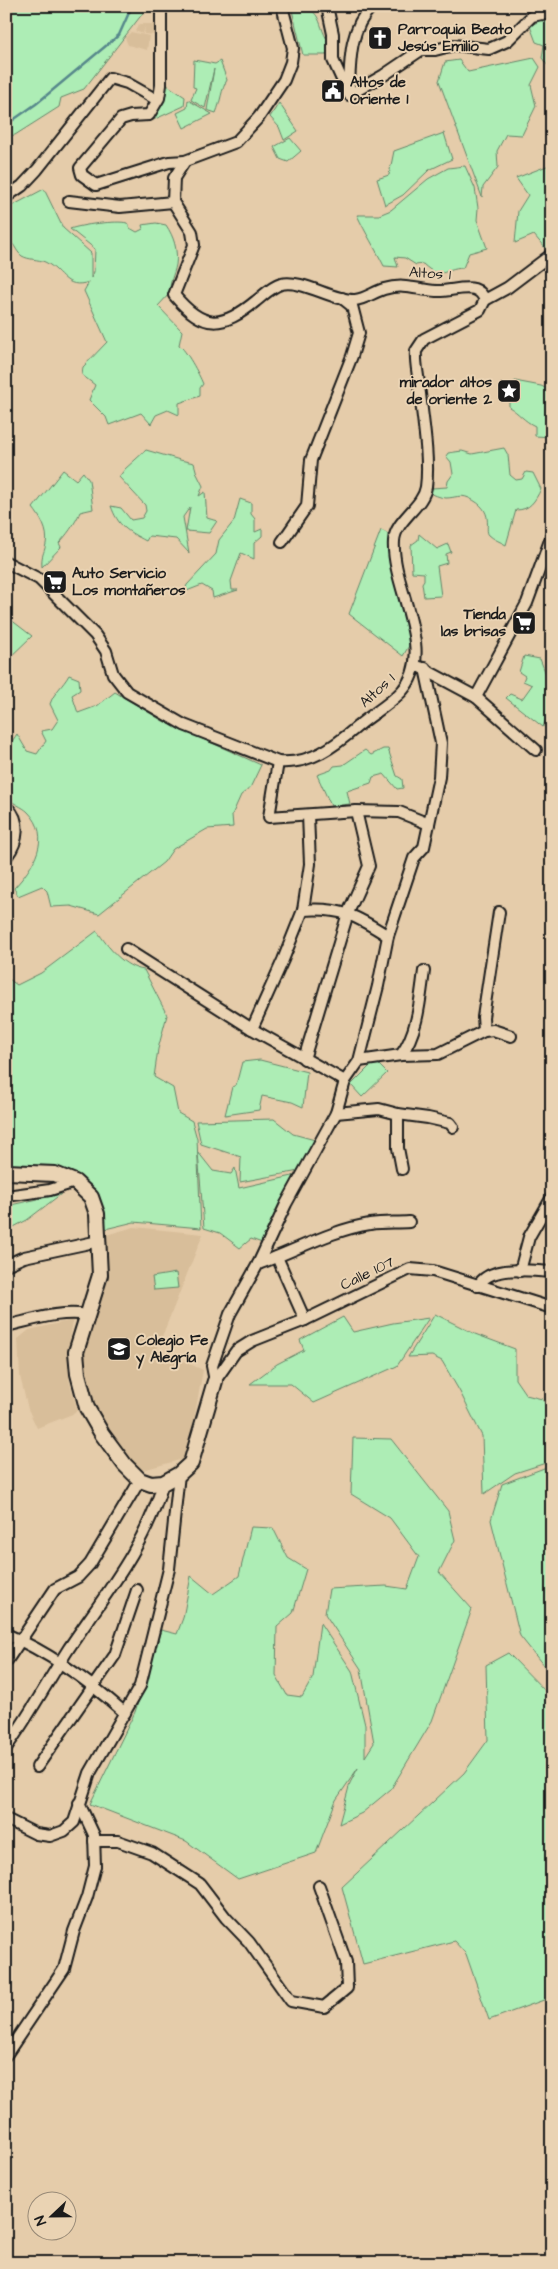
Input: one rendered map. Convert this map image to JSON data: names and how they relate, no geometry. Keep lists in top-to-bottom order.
{
  "streets": {
    "street": ["Altos 1", "Calle 107"]
  },
  "places": {
    "church": ["Parroquia Beato Jesús Emilio"],
    "public building": ["Altos de Oriente 1"],
    "place": ["mirador altos de oriente 2"],
    "supermarket": ["Auto Servicio Los montañeros", "Tienda las brisas"],
    "school or university": ["Colegio Fe y Alegría"]
  },
  "north": "left"
}
